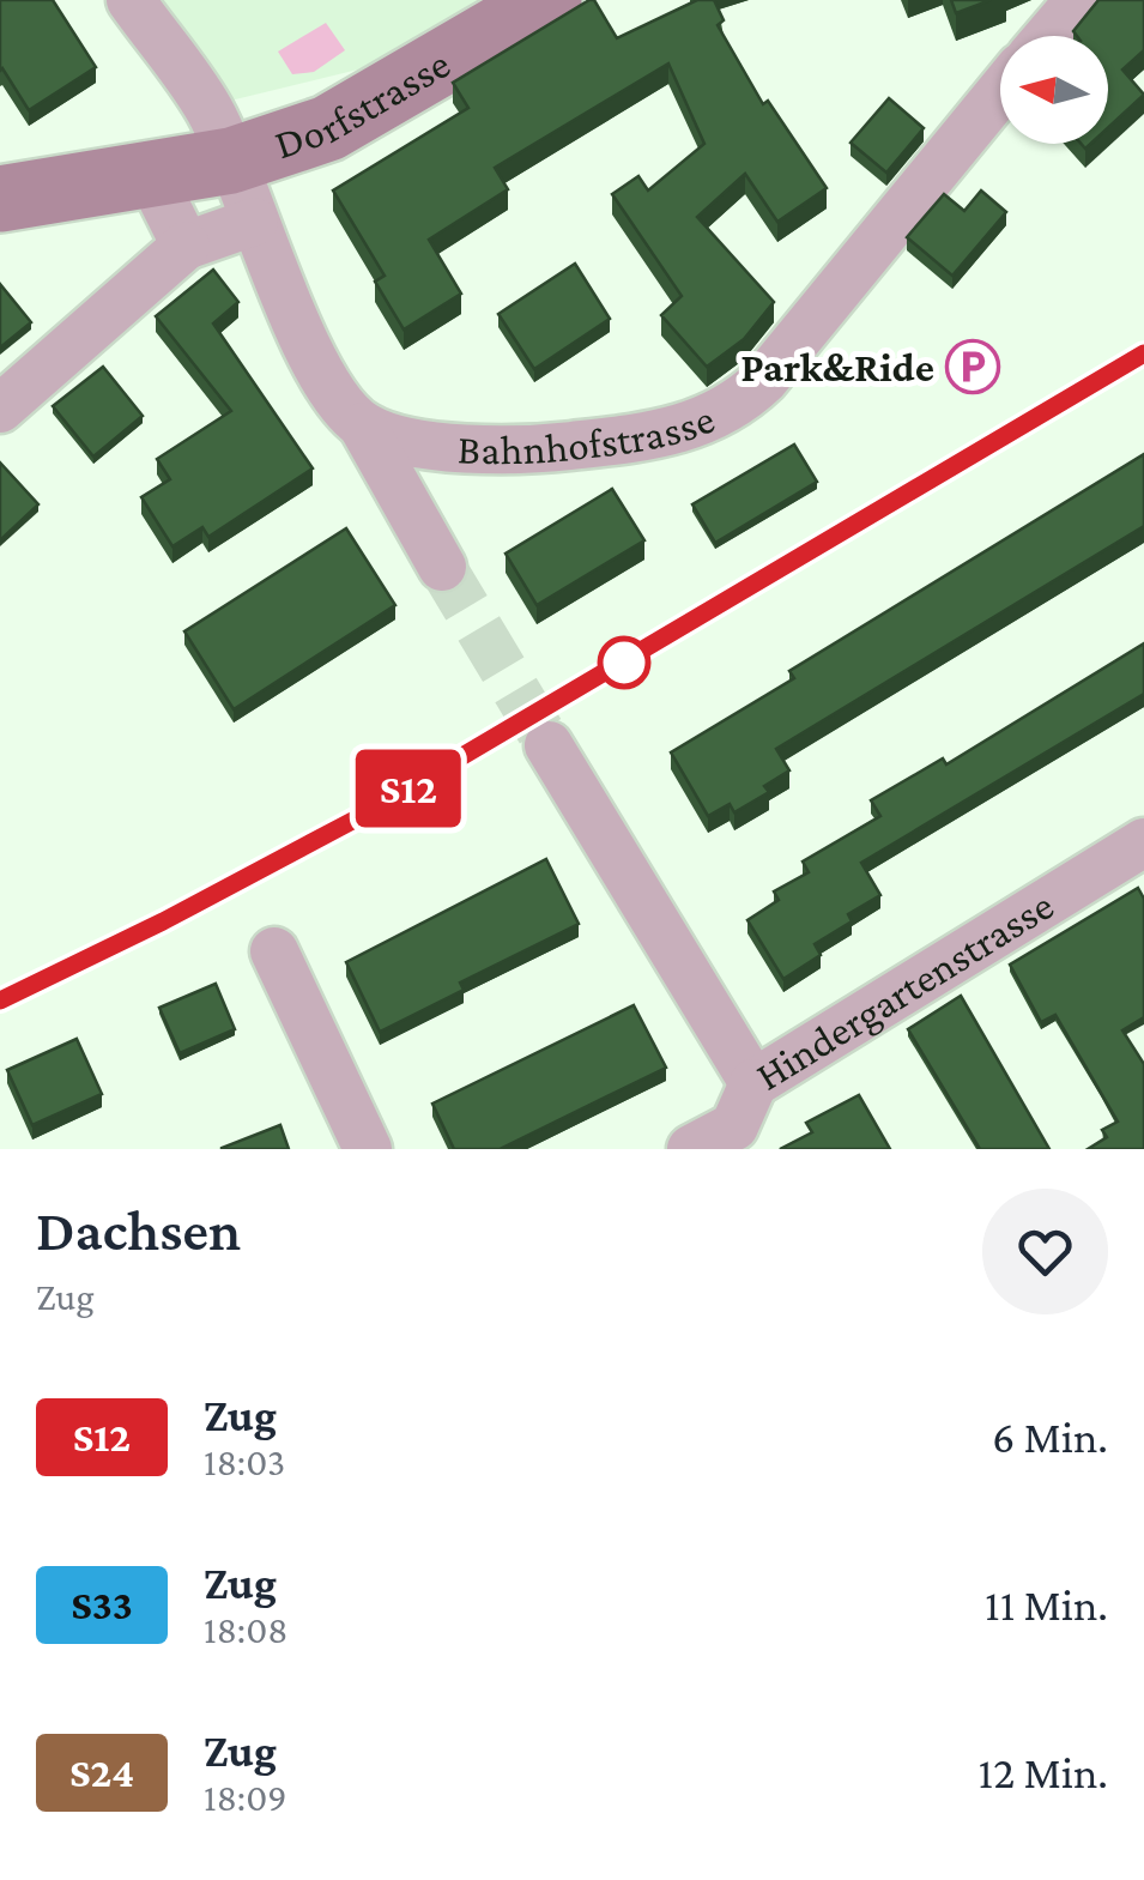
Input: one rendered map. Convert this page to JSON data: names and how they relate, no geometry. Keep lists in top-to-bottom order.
{
  "streets": {
    "street": ["Dorfstrasse", "Bahnhofstrasse", "Hindergartenstrasse"]
  },
  "places": {
    "parking": ["Park&Ride"]
  },
  "north": "left",
  "page": {
    "on_map": "S12",
    "heading": ["Dachsen", "Zug"],
    "list": [
      {
        "mark": "S12",
        "name": "Zug",
        "note": "18:03",
        "value": "6 Min."
      },
      {
        "mark": "S33",
        "name": "Zug",
        "note": "18:08",
        "value": "11 Min."
      },
      {
        "mark": "S24",
        "name": "Zug",
        "note": "18:09",
        "value": "12 Min."
      }
    ]
  }
}
